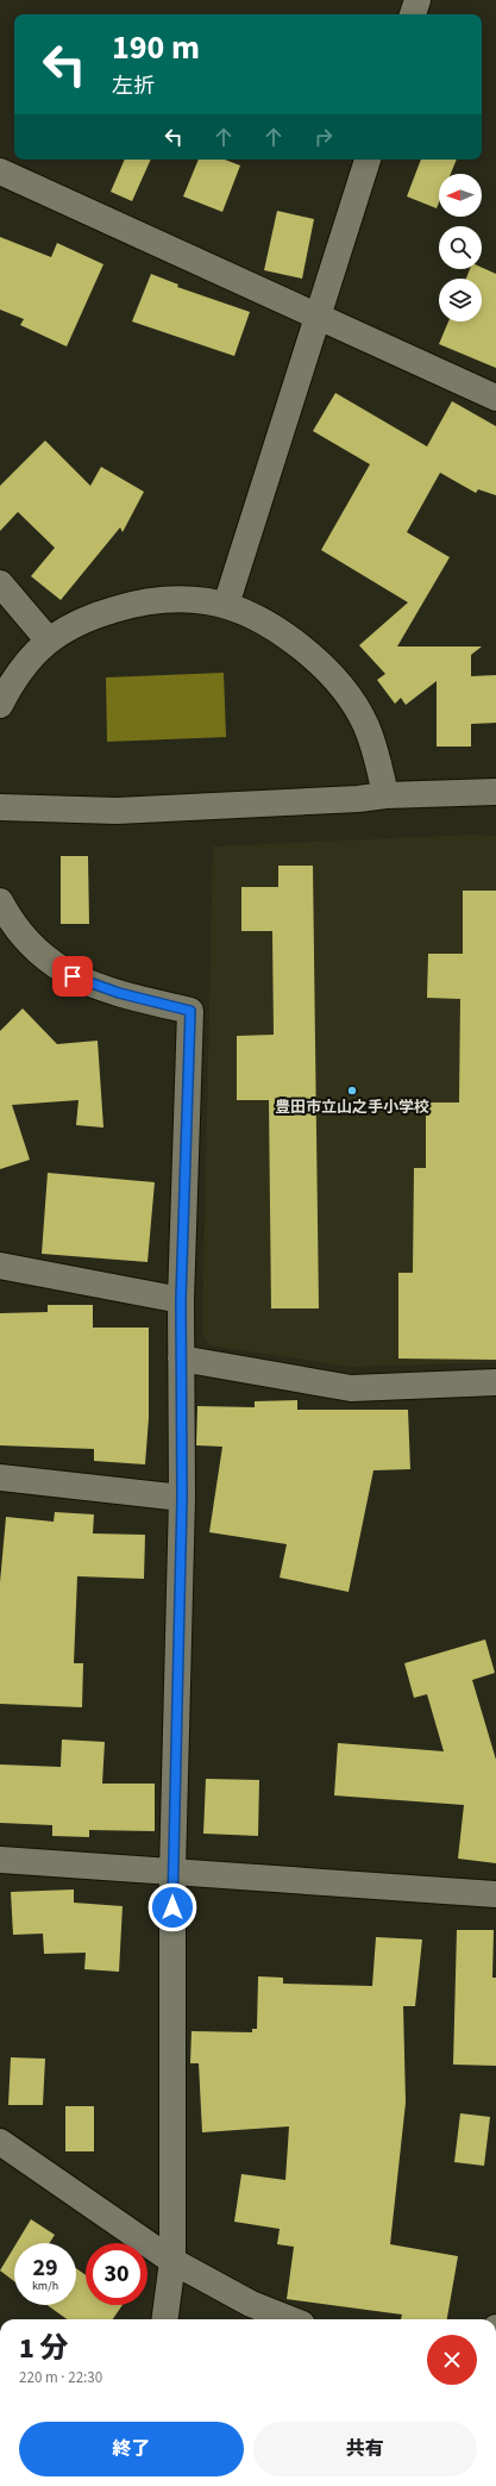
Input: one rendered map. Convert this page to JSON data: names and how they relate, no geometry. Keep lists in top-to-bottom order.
{
  "places": ["豊田市立山之手小学校"],
  "north": "left",
  "page": {
    "turn": ["190 m", "左折"],
    "speed": "29 km/h",
    "limit": "30",
    "heading": ["1 分", "220 m · 22:30"],
    "buttons": ["終了", "共有"]
  }
}
